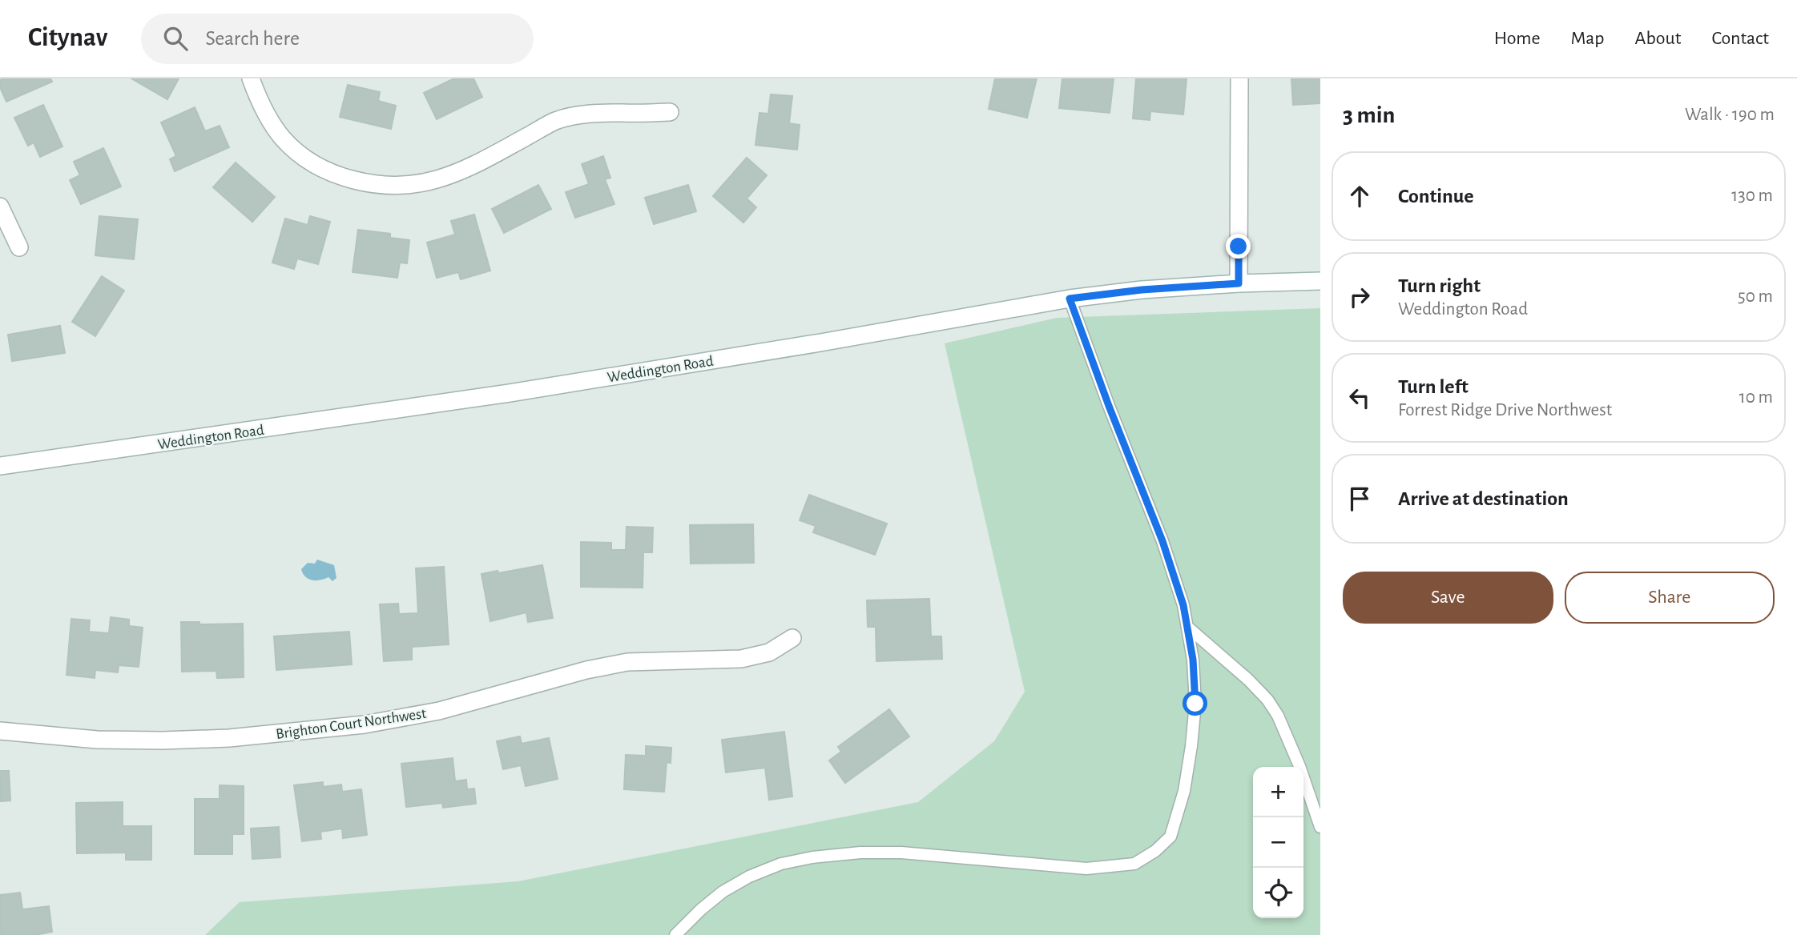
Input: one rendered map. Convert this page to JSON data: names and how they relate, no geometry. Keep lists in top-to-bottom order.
{
  "streets": {
    "street": ["Weddington Road", "Brighton Court Northwest"]
  },
  "page": {
    "header": "Citynav",
    "search": "Search here",
    "nav": [
      "Home",
      "Map",
      "About",
      "Contact"
    ],
    "heading": ["3 min", "Walk · 190 m"],
    "list": [
      ["Continue", "130 m"],
      ["Turn right", "Weddington Road", "50 m"],
      ["Turn left", "Forrest Ridge Drive Northwest", "10 m"],
      "Arrive at destination"
    ],
    "buttons": ["Save", "Share"],
    "map_buttons": ["+", "−"]
  }
}
